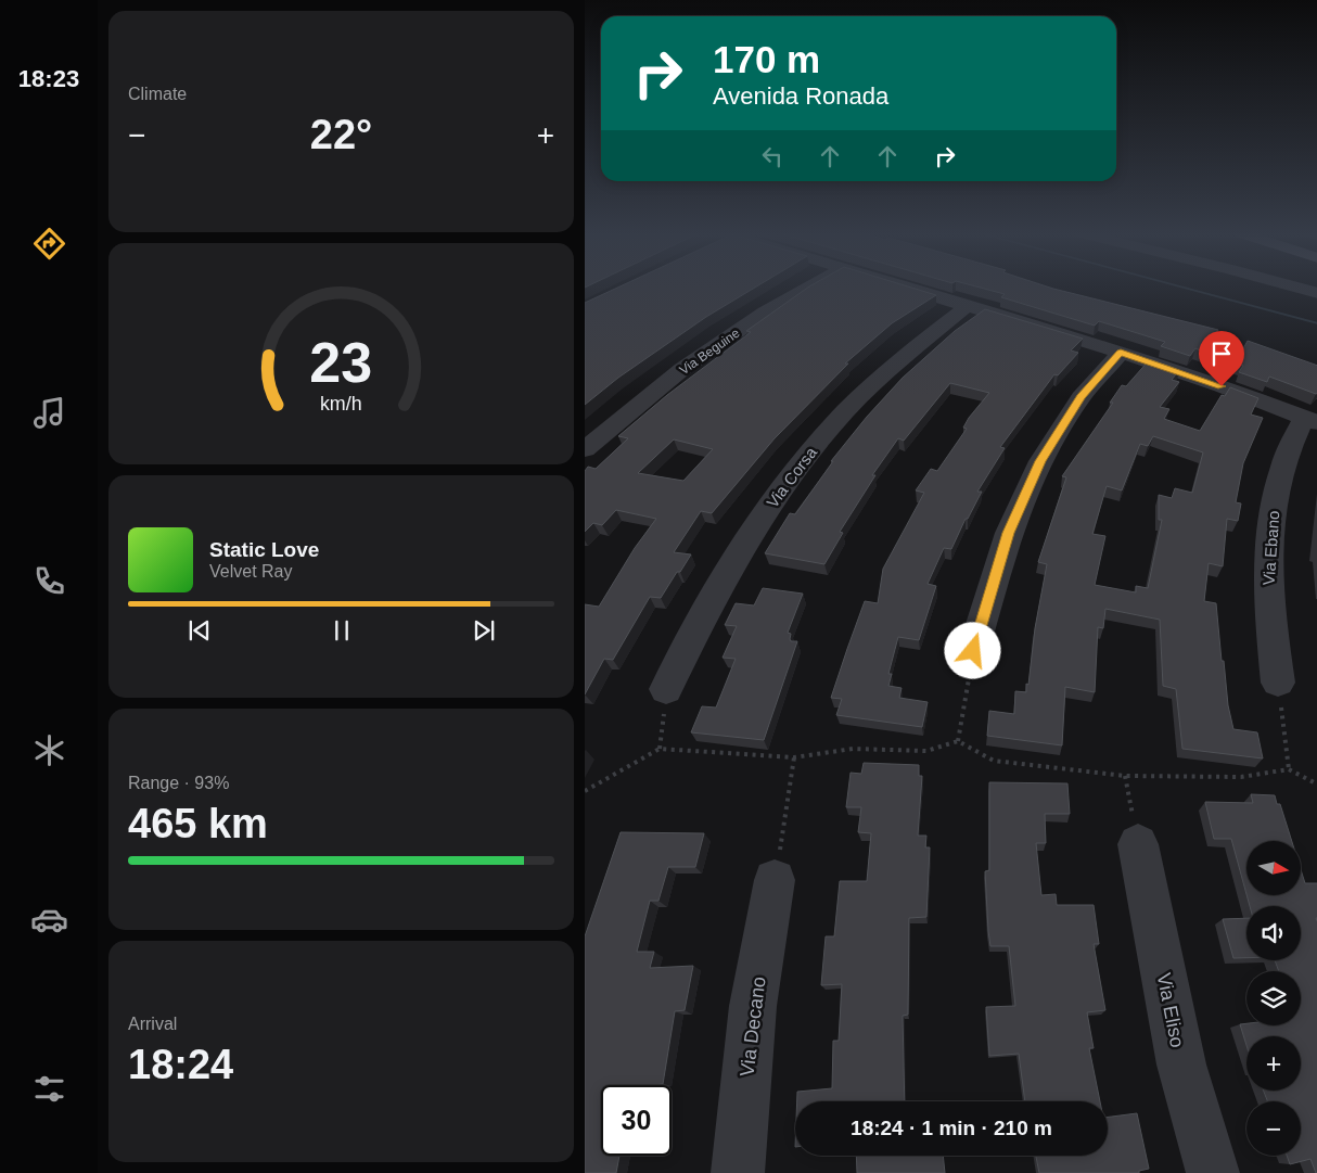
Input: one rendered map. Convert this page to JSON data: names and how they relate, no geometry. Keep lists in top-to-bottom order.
{
  "streets": {
    "street": [
      "Via Beguine",
      "Via Corsa",
      "Via Ebano",
      "Via Eliso",
      "Via Decano"
    ]
  },
  "north": "right",
  "page": {
    "tabs": "18:23",
    "tile": [
      "Climate",
      ["Range · 93%", "465 km"],
      ["Arrival", "18:24"]
    ],
    "turn": ["170 m", "Avenida Ronada"],
    "heat": ["−", "22°", "+"],
    "song": ["Static Love", "Velvet Ray"],
    "map_buttons": ["+", "−"],
    "limit": "30",
    "trip": "18:24 · 1 min · 210 m",
    "gauge": ["23", "km/h"]
  }
}
